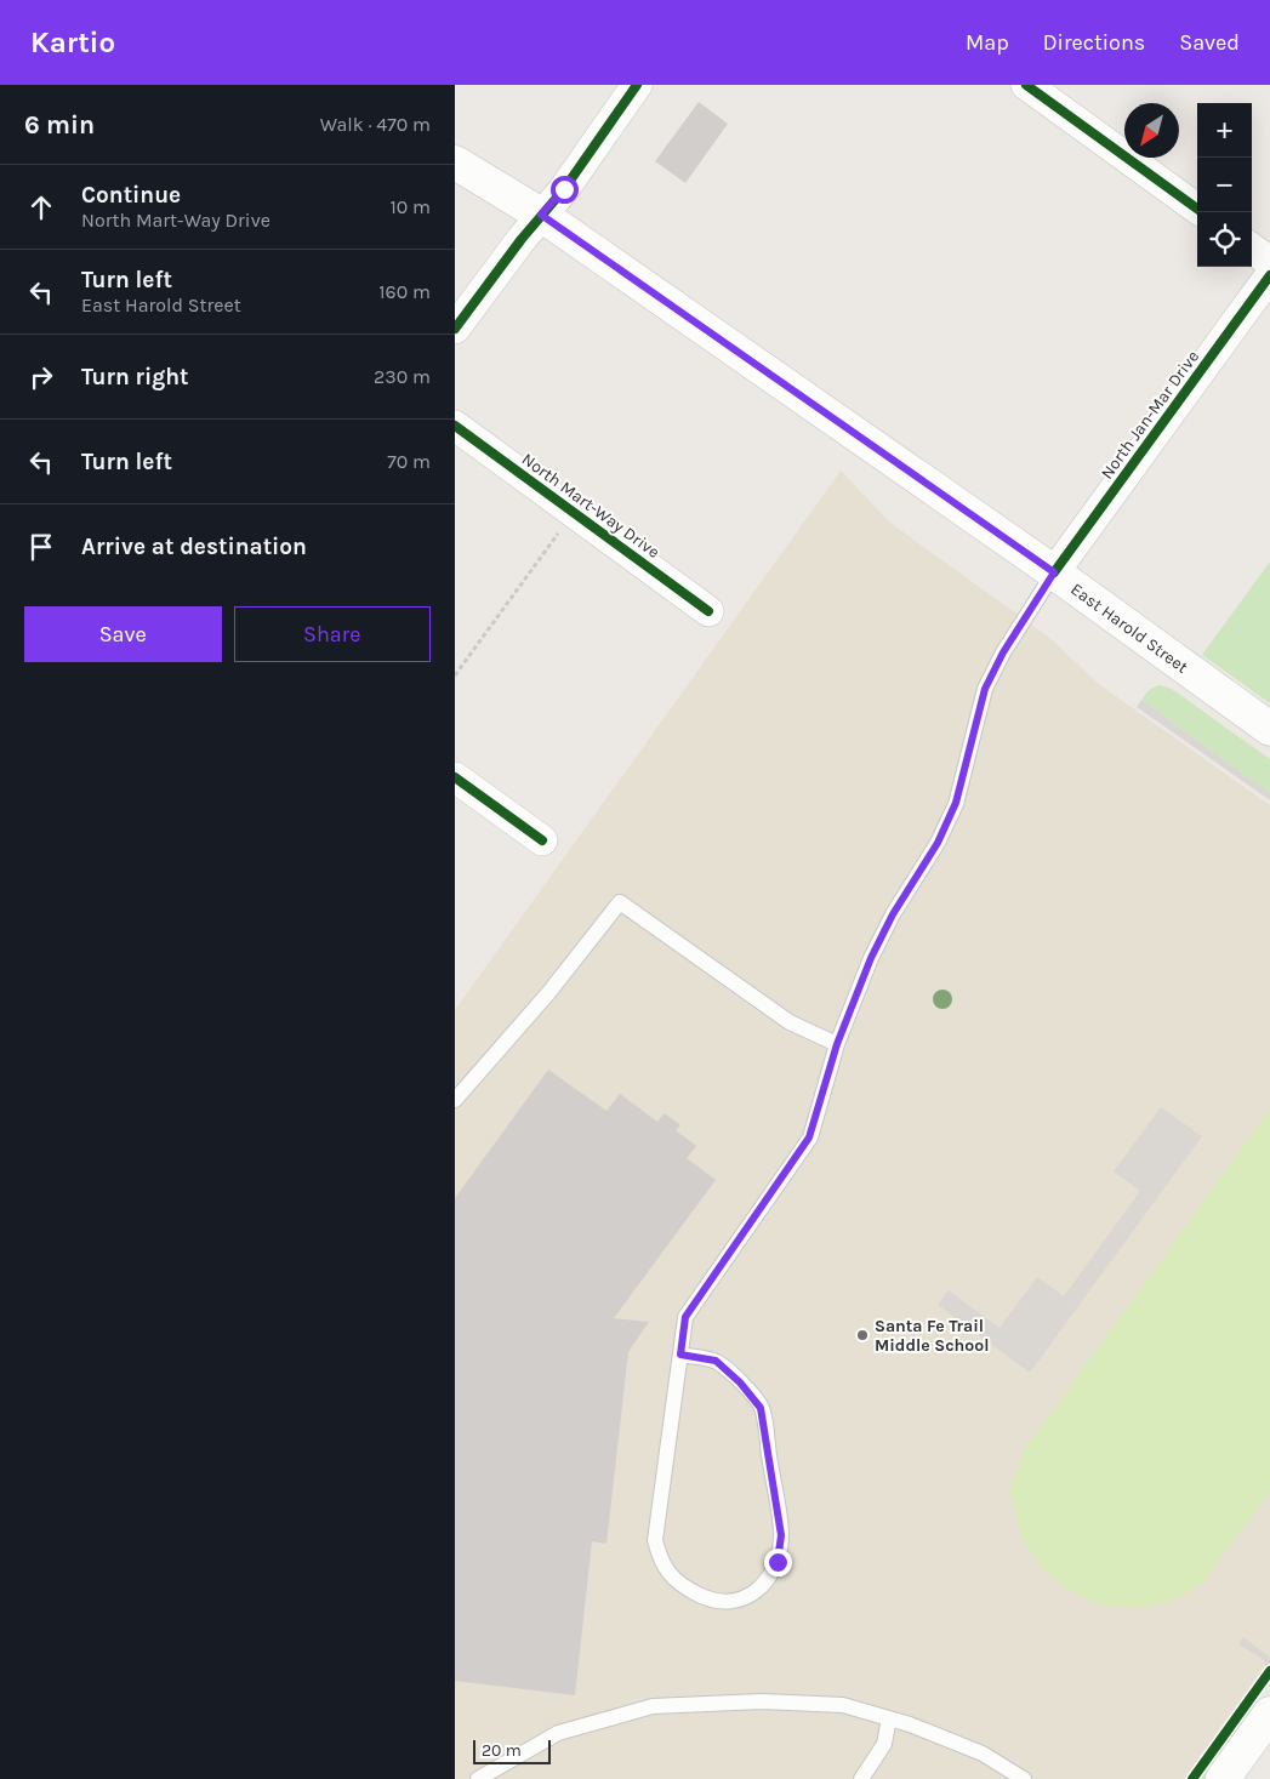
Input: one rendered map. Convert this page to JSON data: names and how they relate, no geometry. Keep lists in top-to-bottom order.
{
  "streets": {
    "main road": ["East Harold Street"],
    "street": ["North Jan-Mar Drive", "North Mart-Way Drive"]
  },
  "crossings": [
    ["North Jan-Mar Drive", "East Harold Street"]
  ],
  "places": ["Santa Fe Trail Middle School"],
  "scale_bar": "20 m",
  "north": "bottom left",
  "page": {
    "header": "Kartio",
    "nav": ["Map", "Directions", "Saved"],
    "heading": ["6 min", "Walk · 470 m"],
    "map_buttons": ["+", "−"],
    "list": [
      ["Continue", "North Mart-Way Drive", "10 m"],
      ["Turn left", "East Harold Street", "160 m"],
      ["Turn right", "230 m"],
      ["Turn left", "70 m"],
      "Arrive at destination"
    ],
    "buttons": ["Save", "Share"],
    "scale": "20 m"
  }
}
